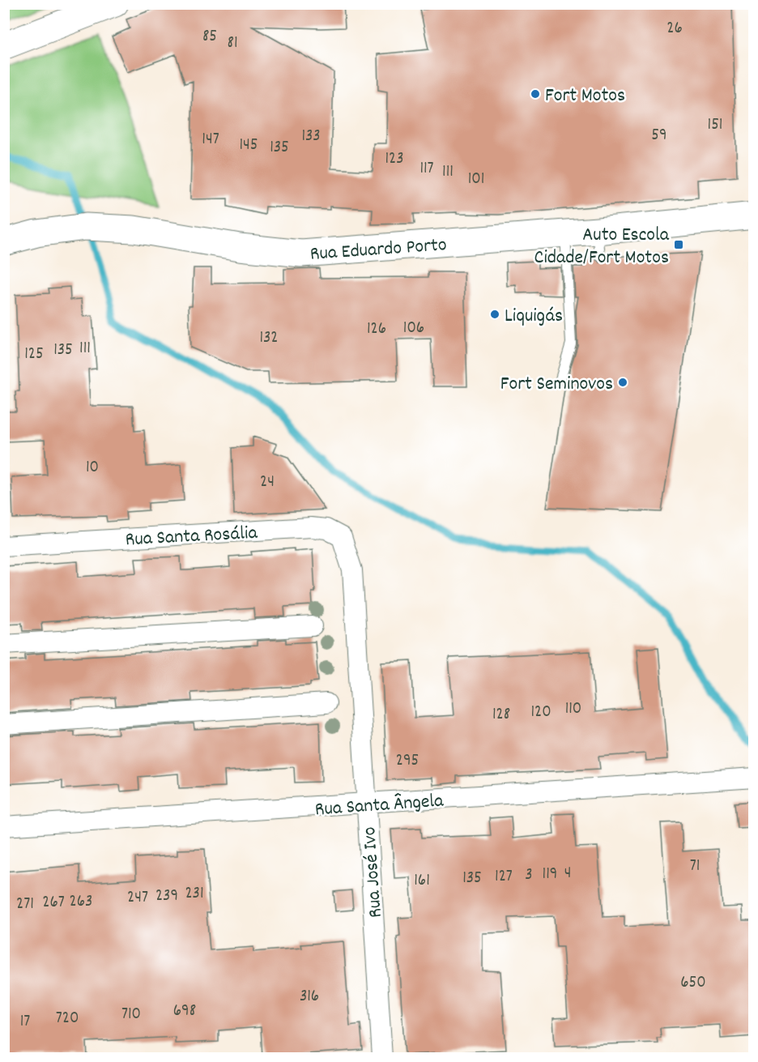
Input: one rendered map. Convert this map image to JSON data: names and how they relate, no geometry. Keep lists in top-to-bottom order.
{
  "streets": {
    "main road": ["Rua Eduardo Porto"],
    "street": ["Rua Santa Rosália", "Rua Santa Ângela", "Rua José Ivo"]
  },
  "crossings": [
    ["Rua Santa Rosália", "Rua José Ivo"],
    ["Rua Santa Ângela", "Rua José Ivo"]
  ],
  "places": {
    "other": ["Fort Motos", "Liquigás", "Fort Seminovos"],
    "transit": ["Auto Escola Cidade/Fort Motos"]
  },
  "house_numbers": [
    "26",
    "85",
    "81",
    "151",
    "59",
    "133",
    "147",
    "145",
    "135",
    "123",
    "117",
    "111",
    "101",
    "106",
    "126",
    "132",
    "111",
    "135",
    "125",
    "10",
    "24",
    "110",
    "120",
    "128",
    "295",
    "71",
    "4",
    "119",
    "3",
    "127",
    "135",
    "161",
    "231",
    "239",
    "247",
    "263",
    "267",
    "271",
    "650",
    "316",
    "698",
    "710",
    "720",
    "17"
  ]
}
